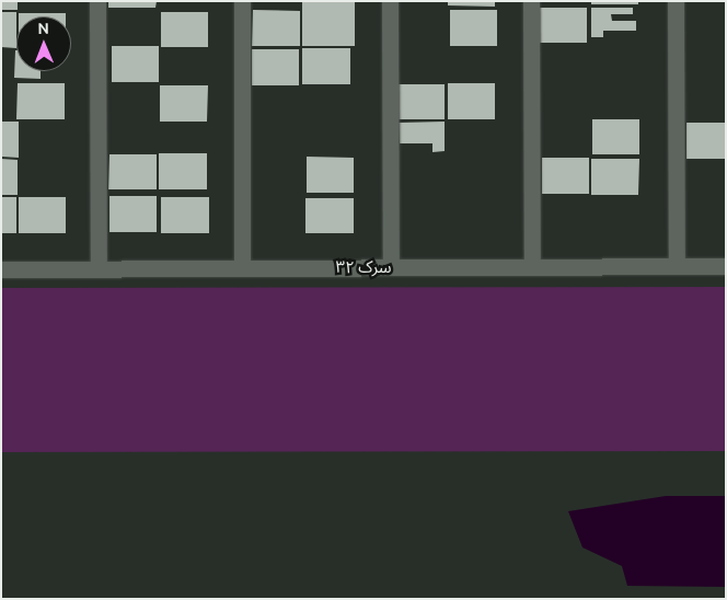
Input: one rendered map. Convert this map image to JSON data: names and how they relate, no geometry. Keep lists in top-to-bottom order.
{
  "streets": {
    "street": ["سرک ۳۲"]
  },
  "north": "top"
}
